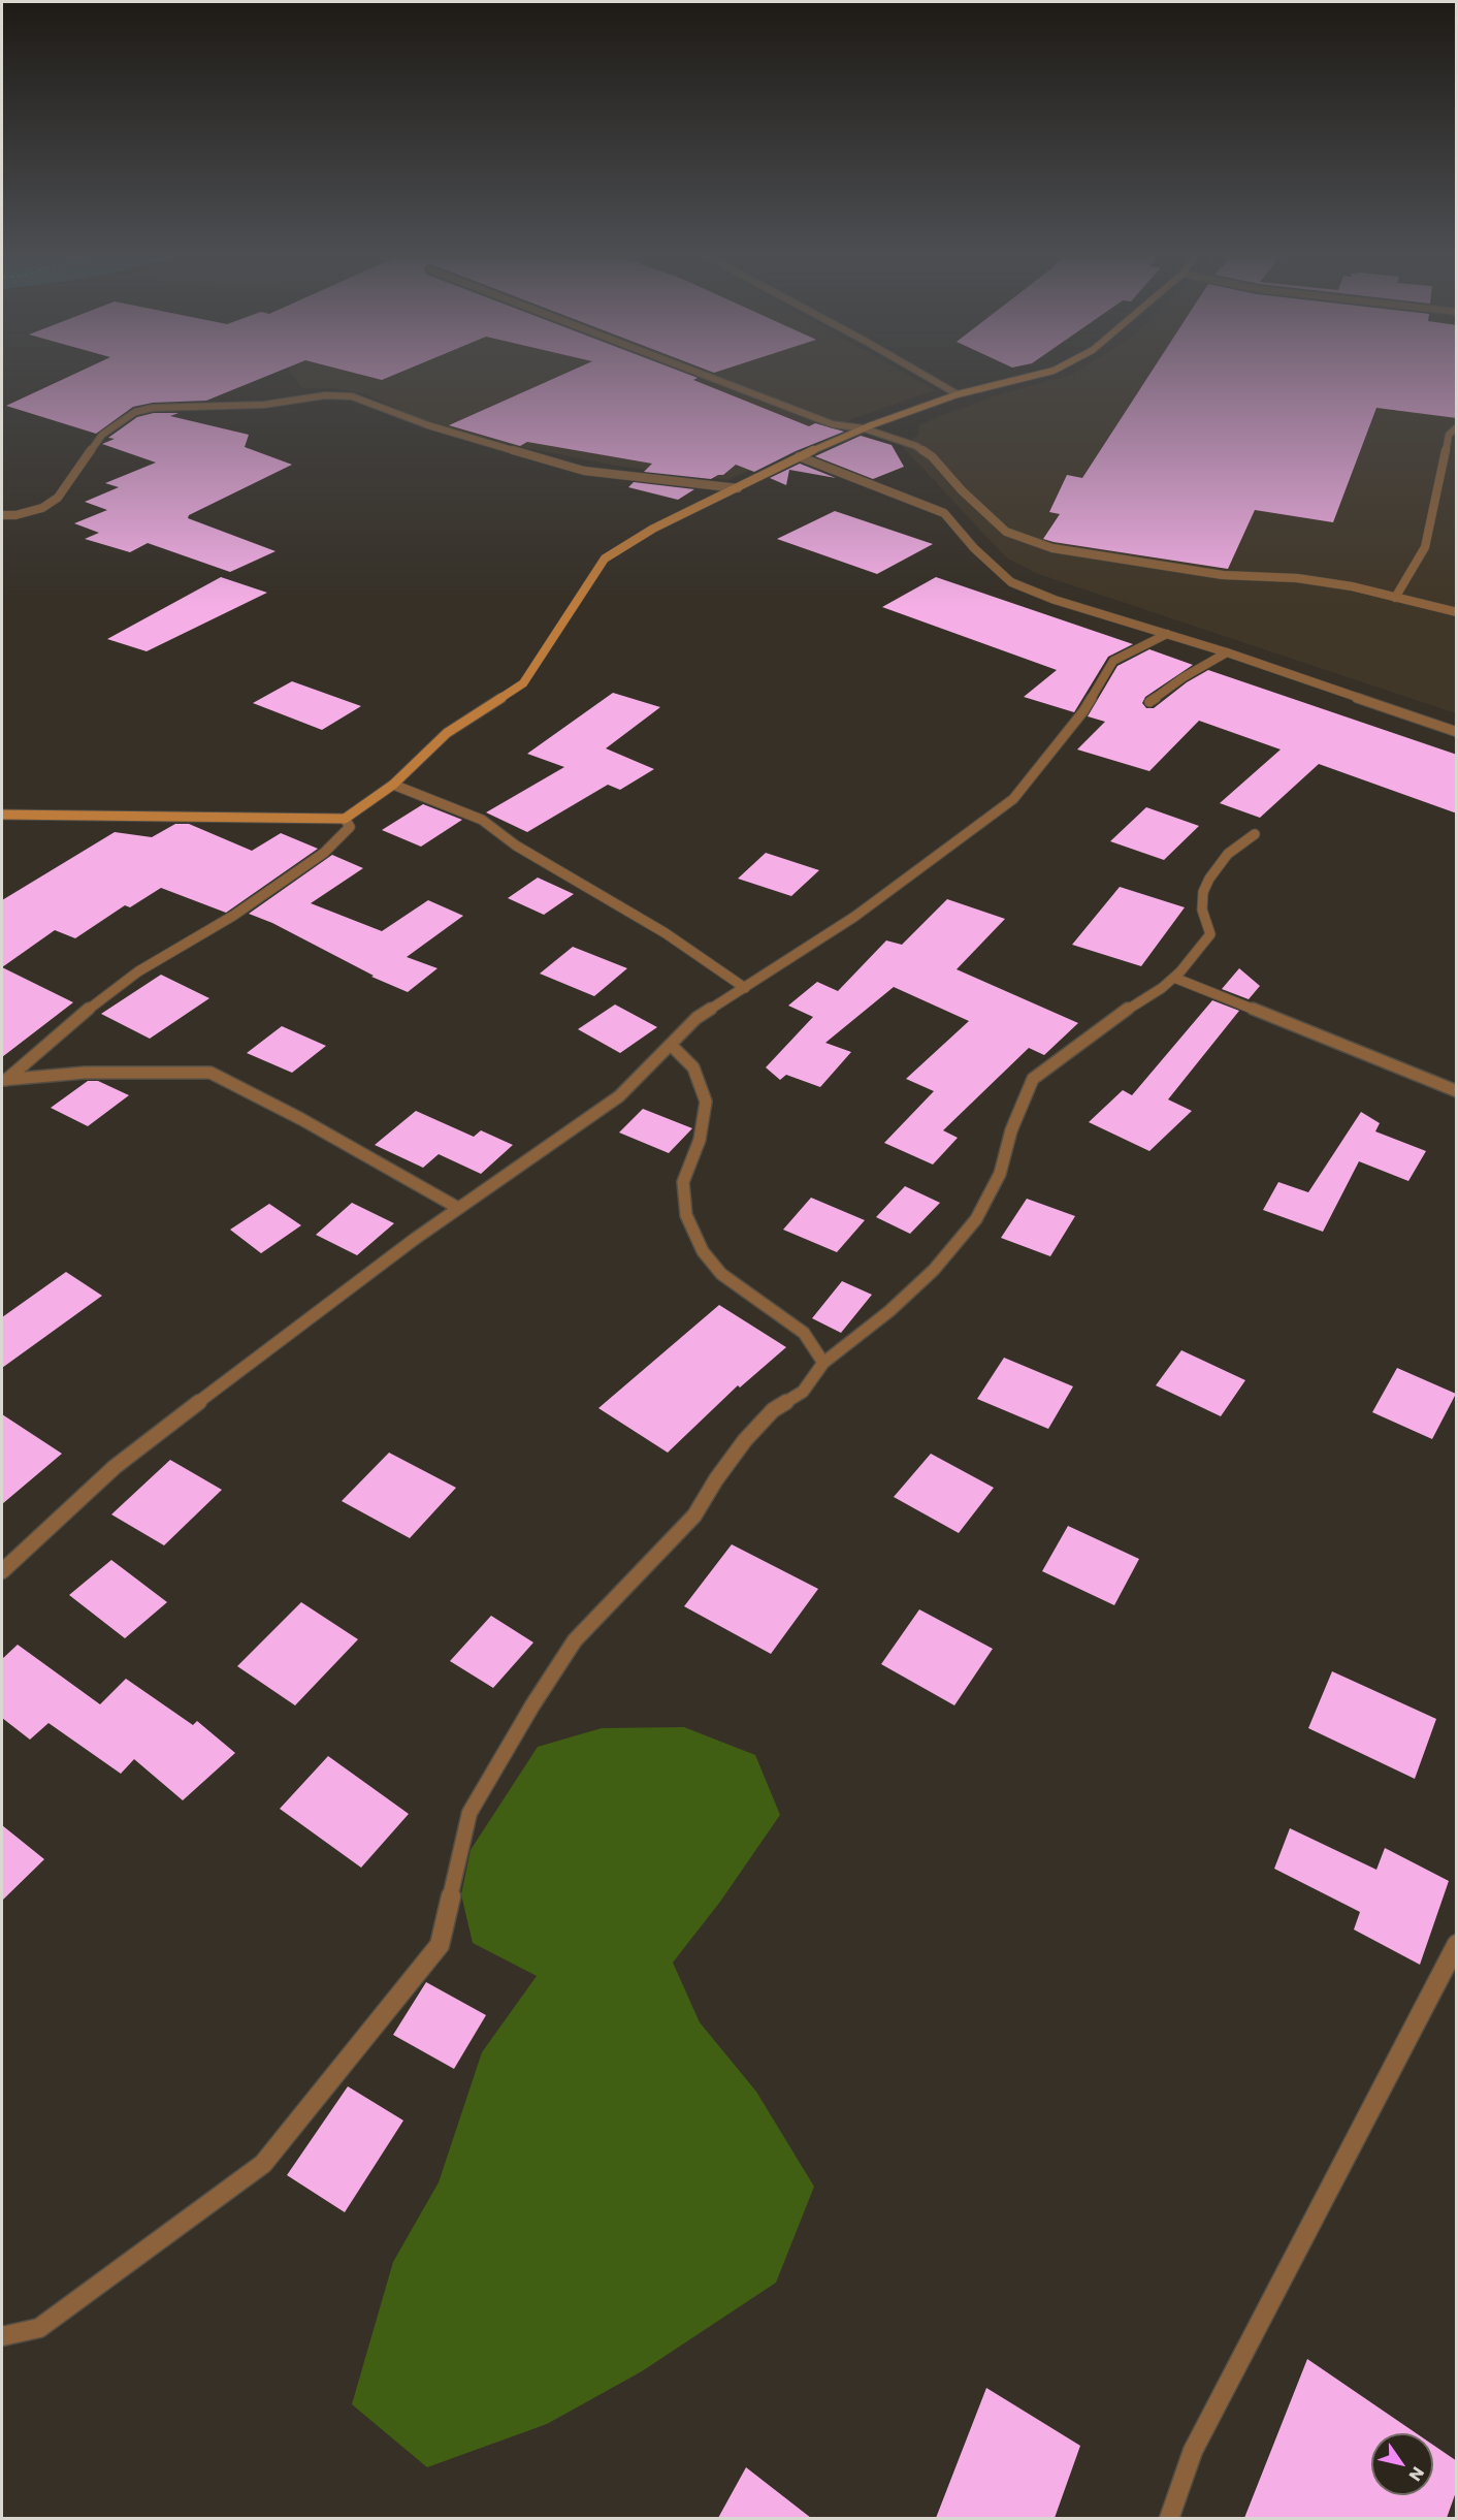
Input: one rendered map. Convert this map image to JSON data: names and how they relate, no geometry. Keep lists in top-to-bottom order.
{
  "north": "bottom right"
}
